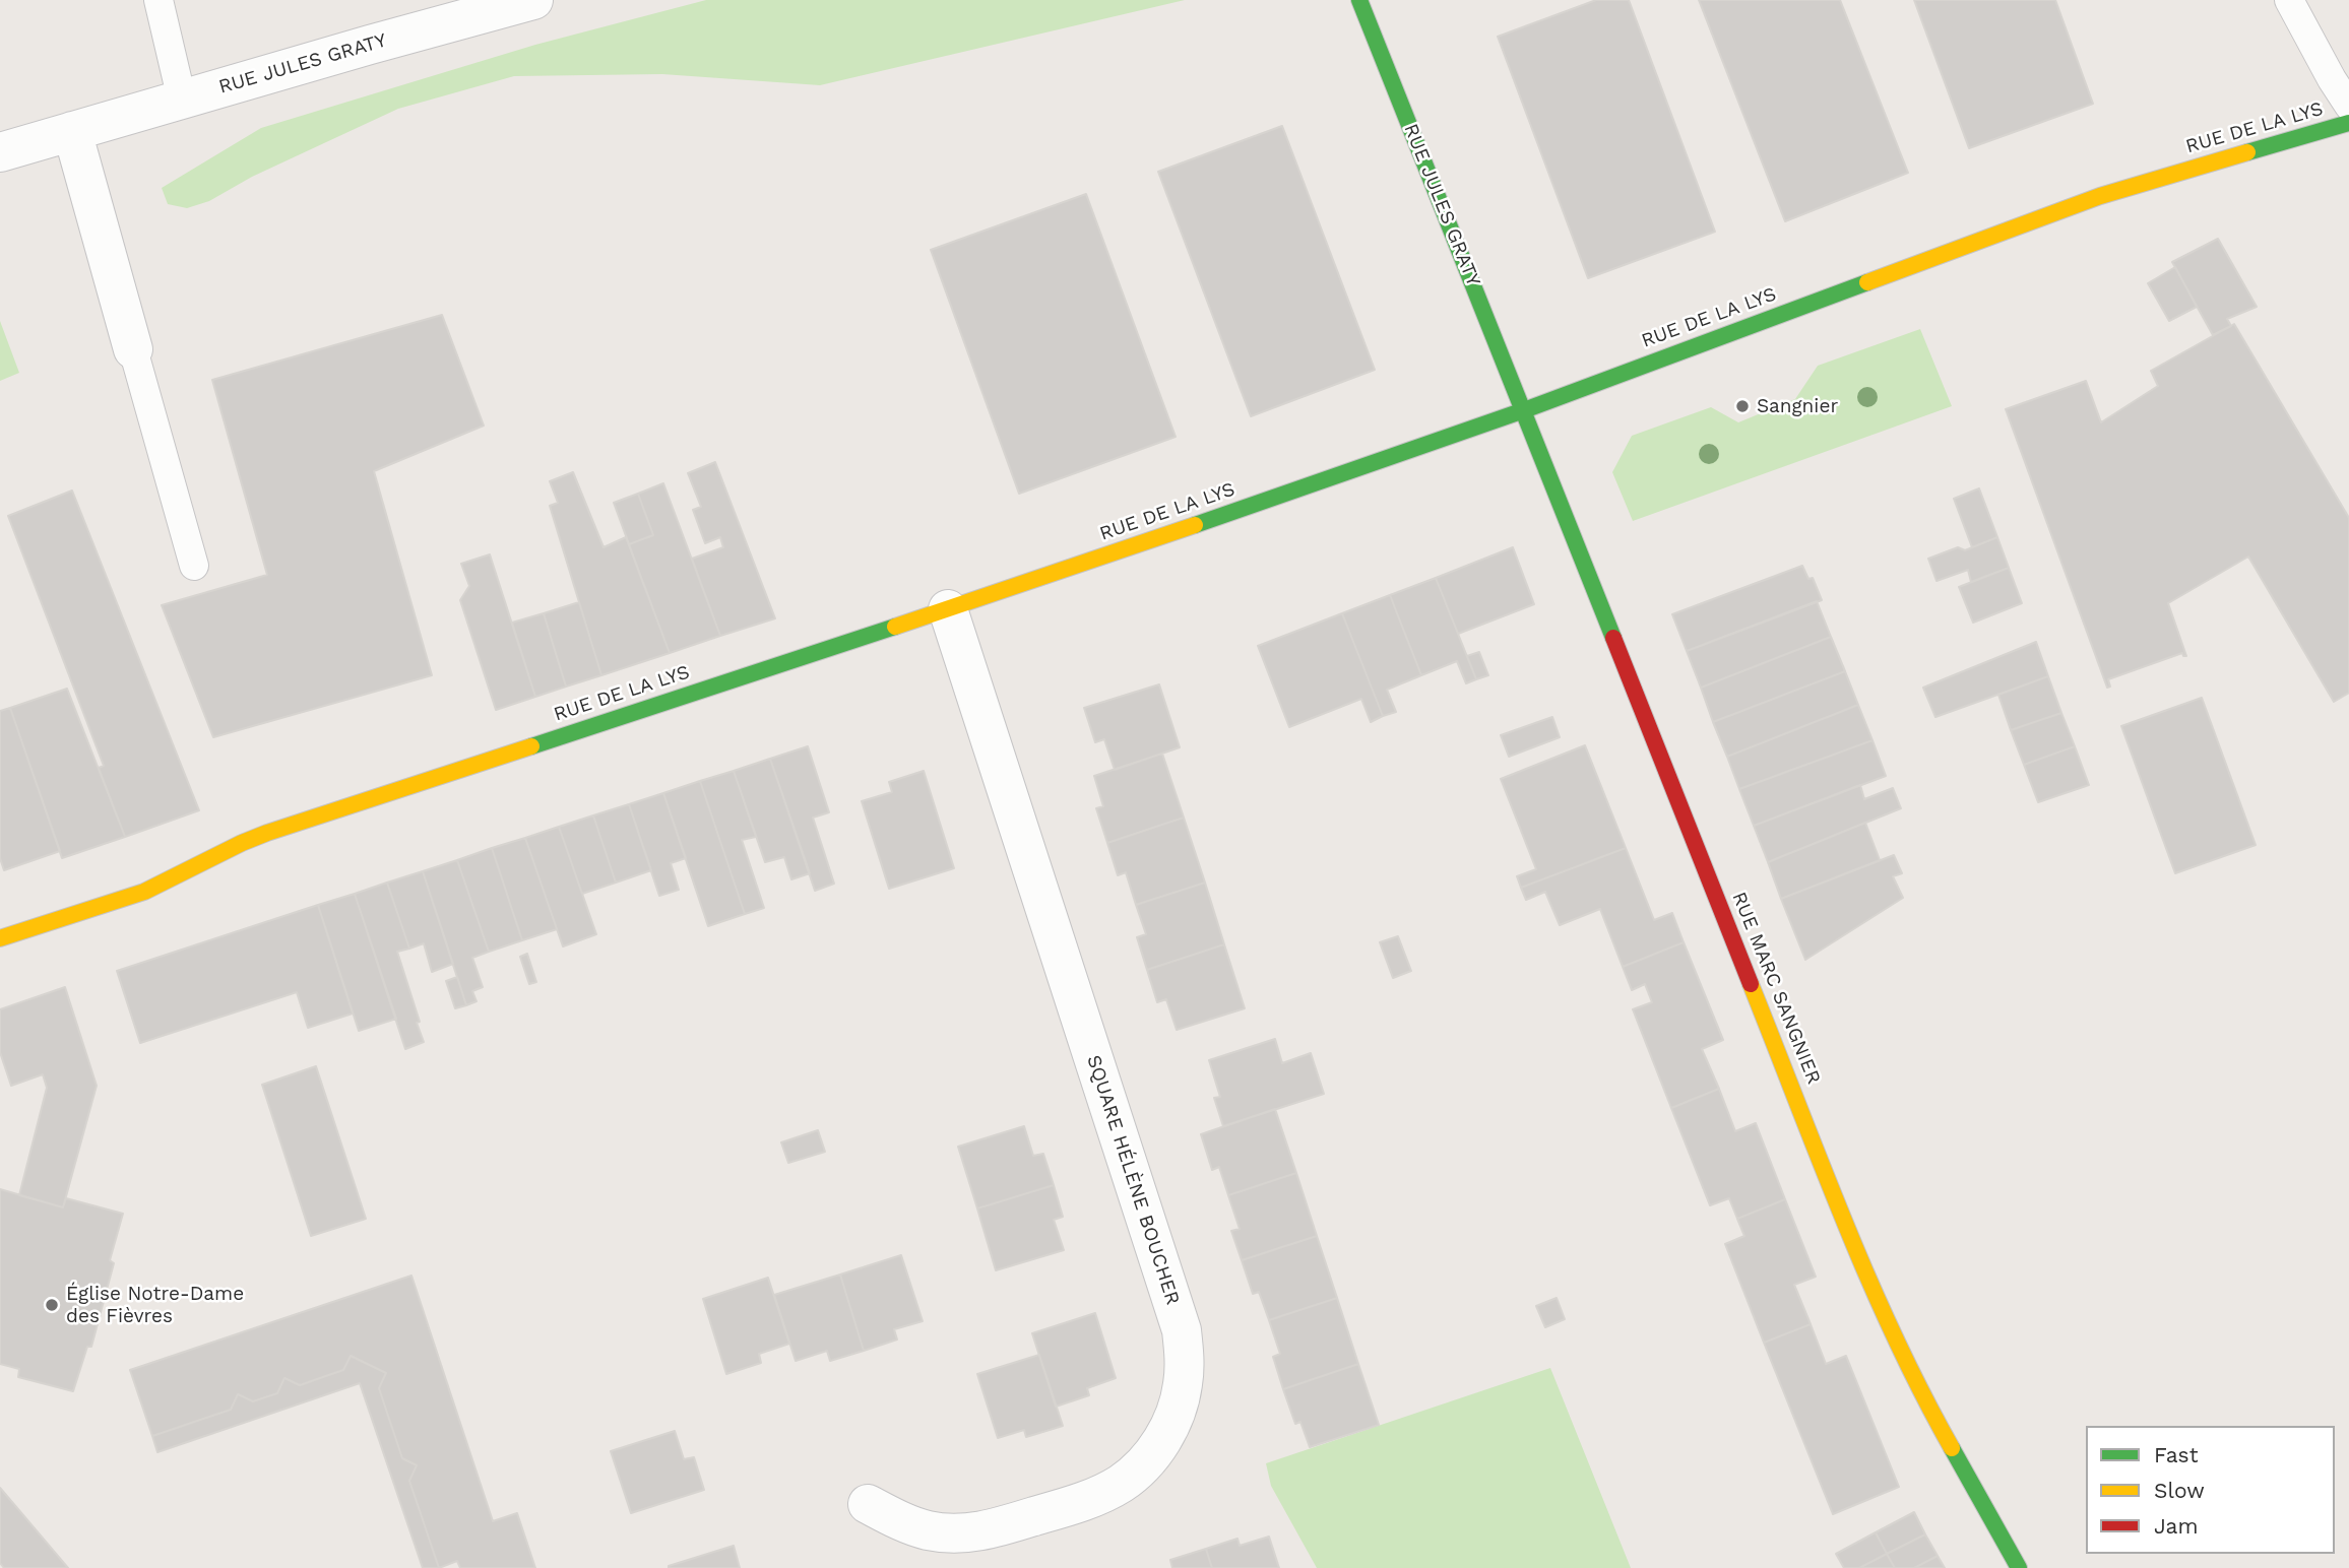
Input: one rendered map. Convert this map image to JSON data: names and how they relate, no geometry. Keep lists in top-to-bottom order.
{
  "streets": {
    "main road": ["RUE JULES GRATY", "RUE DE LA LYS", "RUE MARC SANGNIER"],
    "street": ["SQUARE HÉLÈNE BOUCHER"]
  },
  "crossings": [
    ["RUE JULES GRATY", "RUE DE LA LYS"],
    ["RUE JULES GRATY", "RUE MARC SANGNIER"],
    ["RUE DE LA LYS", "RUE MARC SANGNIER"],
    ["RUE DE LA LYS", "SQUARE HÉLÈNE BOUCHER"]
  ],
  "places": ["Sangnier", "Église Notre-Dame des Fièvres"],
  "legend": ["Fast", "Slow", "Jam"]
}
